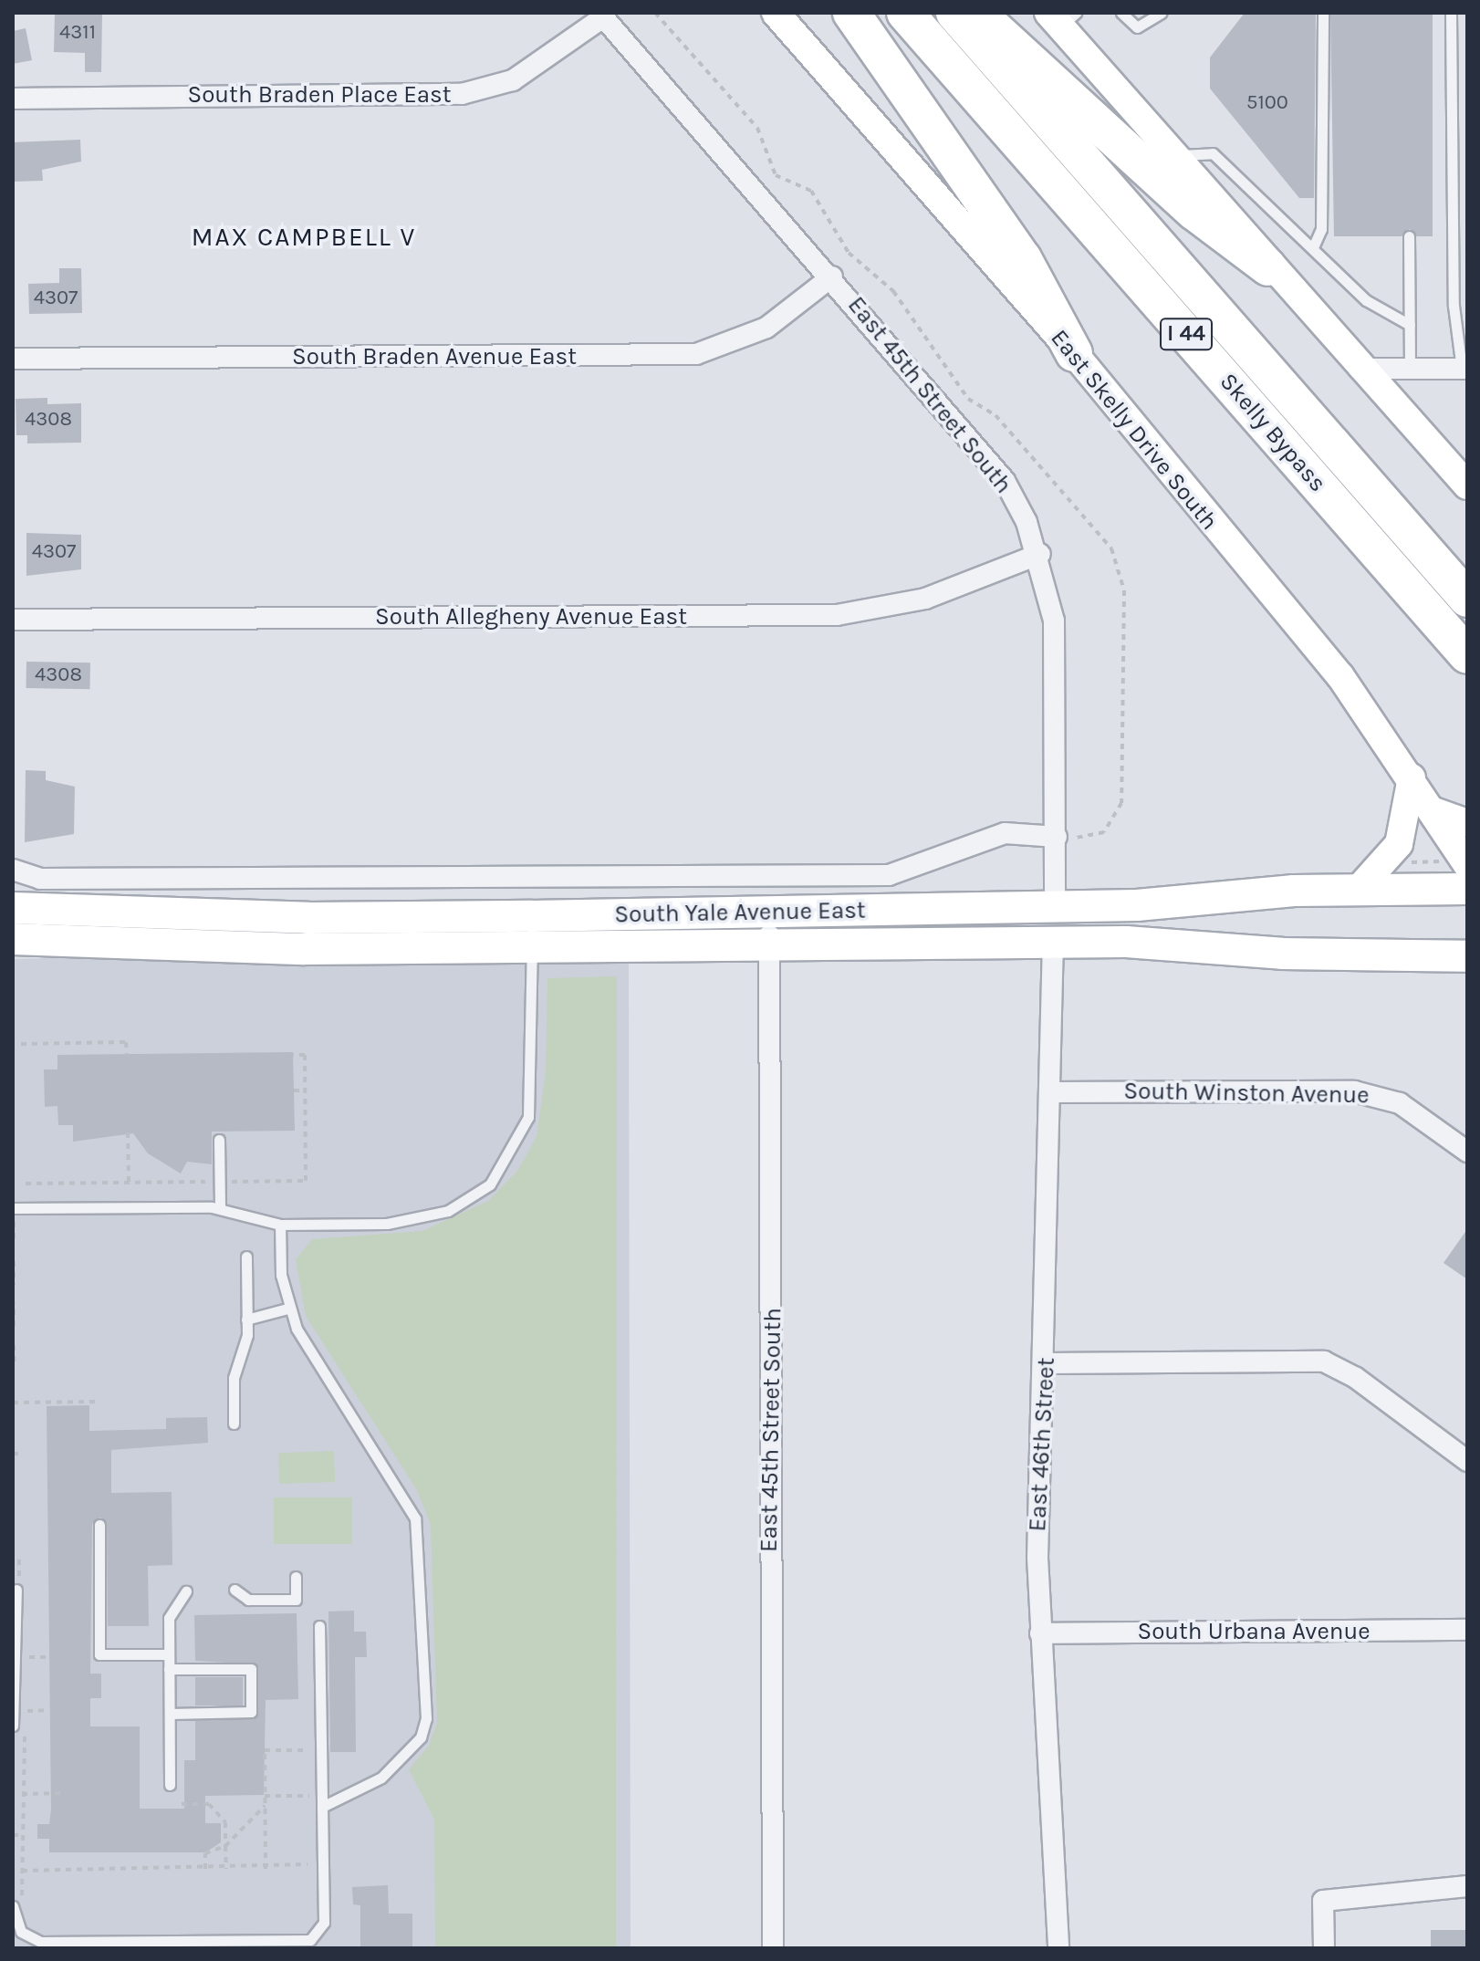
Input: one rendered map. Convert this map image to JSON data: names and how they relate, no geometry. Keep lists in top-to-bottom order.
{
  "streets": {
    "highway": ["I 44", "Skelly Bypass"],
    "main road": ["East Skelly Drive South", "South Yale Avenue East"],
    "street": [
      "South Braden Place East",
      "South Braden Avenue East",
      "East 45th Street South",
      "South Allegheny Avenue East",
      "South Winston Avenue",
      "East 46th Street",
      "South Urbana Avenue"
    ]
  },
  "crossings": [
    ["South Braden Place East", "East 45th Street South"],
    ["South Braden Avenue East", "East 45th Street South"],
    ["East 45th Street South", "South Allegheny Avenue East"],
    ["East 45th Street South", "South Yale Avenue East"],
    ["South Yale Avenue East", "East 46th Street"],
    ["South Winston Avenue", "East 46th Street"],
    ["East 46th Street", "South Urbana Avenue"]
  ],
  "districts": ["MAX CAMPBELL V"],
  "house_numbers": [
    "4311",
    "5100",
    "4307",
    "4308",
    "4307",
    "4308"
  ]
}
